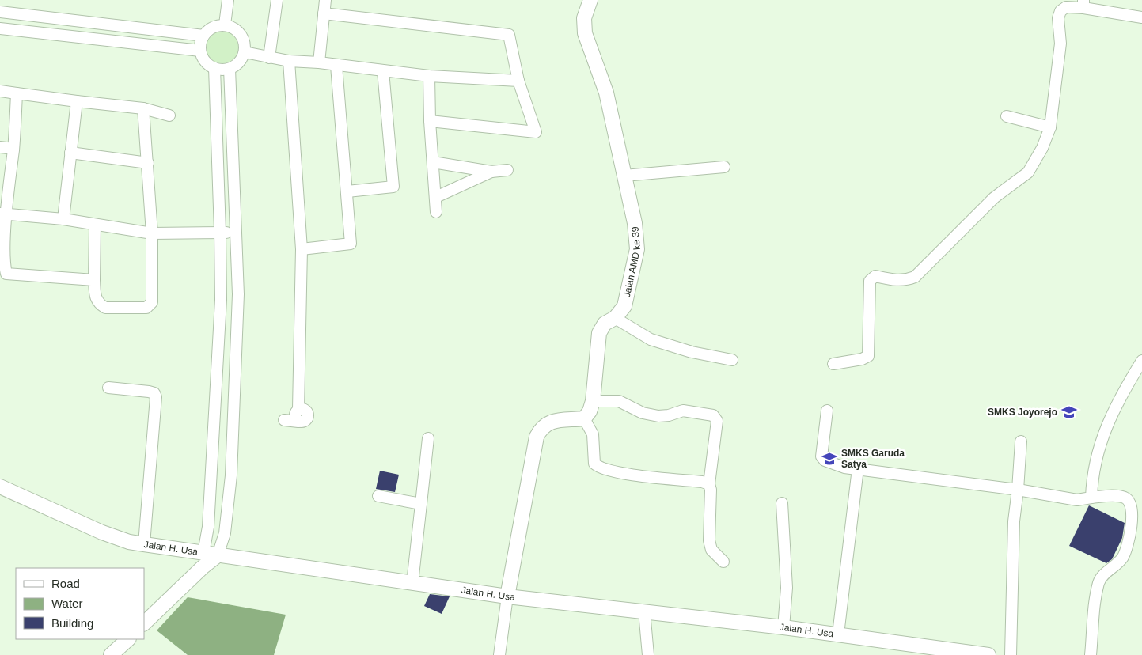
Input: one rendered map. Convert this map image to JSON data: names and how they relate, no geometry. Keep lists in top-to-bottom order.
{
  "streets": {
    "street": ["Jalan AMD ke 39", "Jalan H. Usa"]
  },
  "places": {
    "school or university": ["SMKS Joyorejo", "SMKS Garuda Satya"]
  },
  "legend": ["Road", "Water", "Building"]
}
